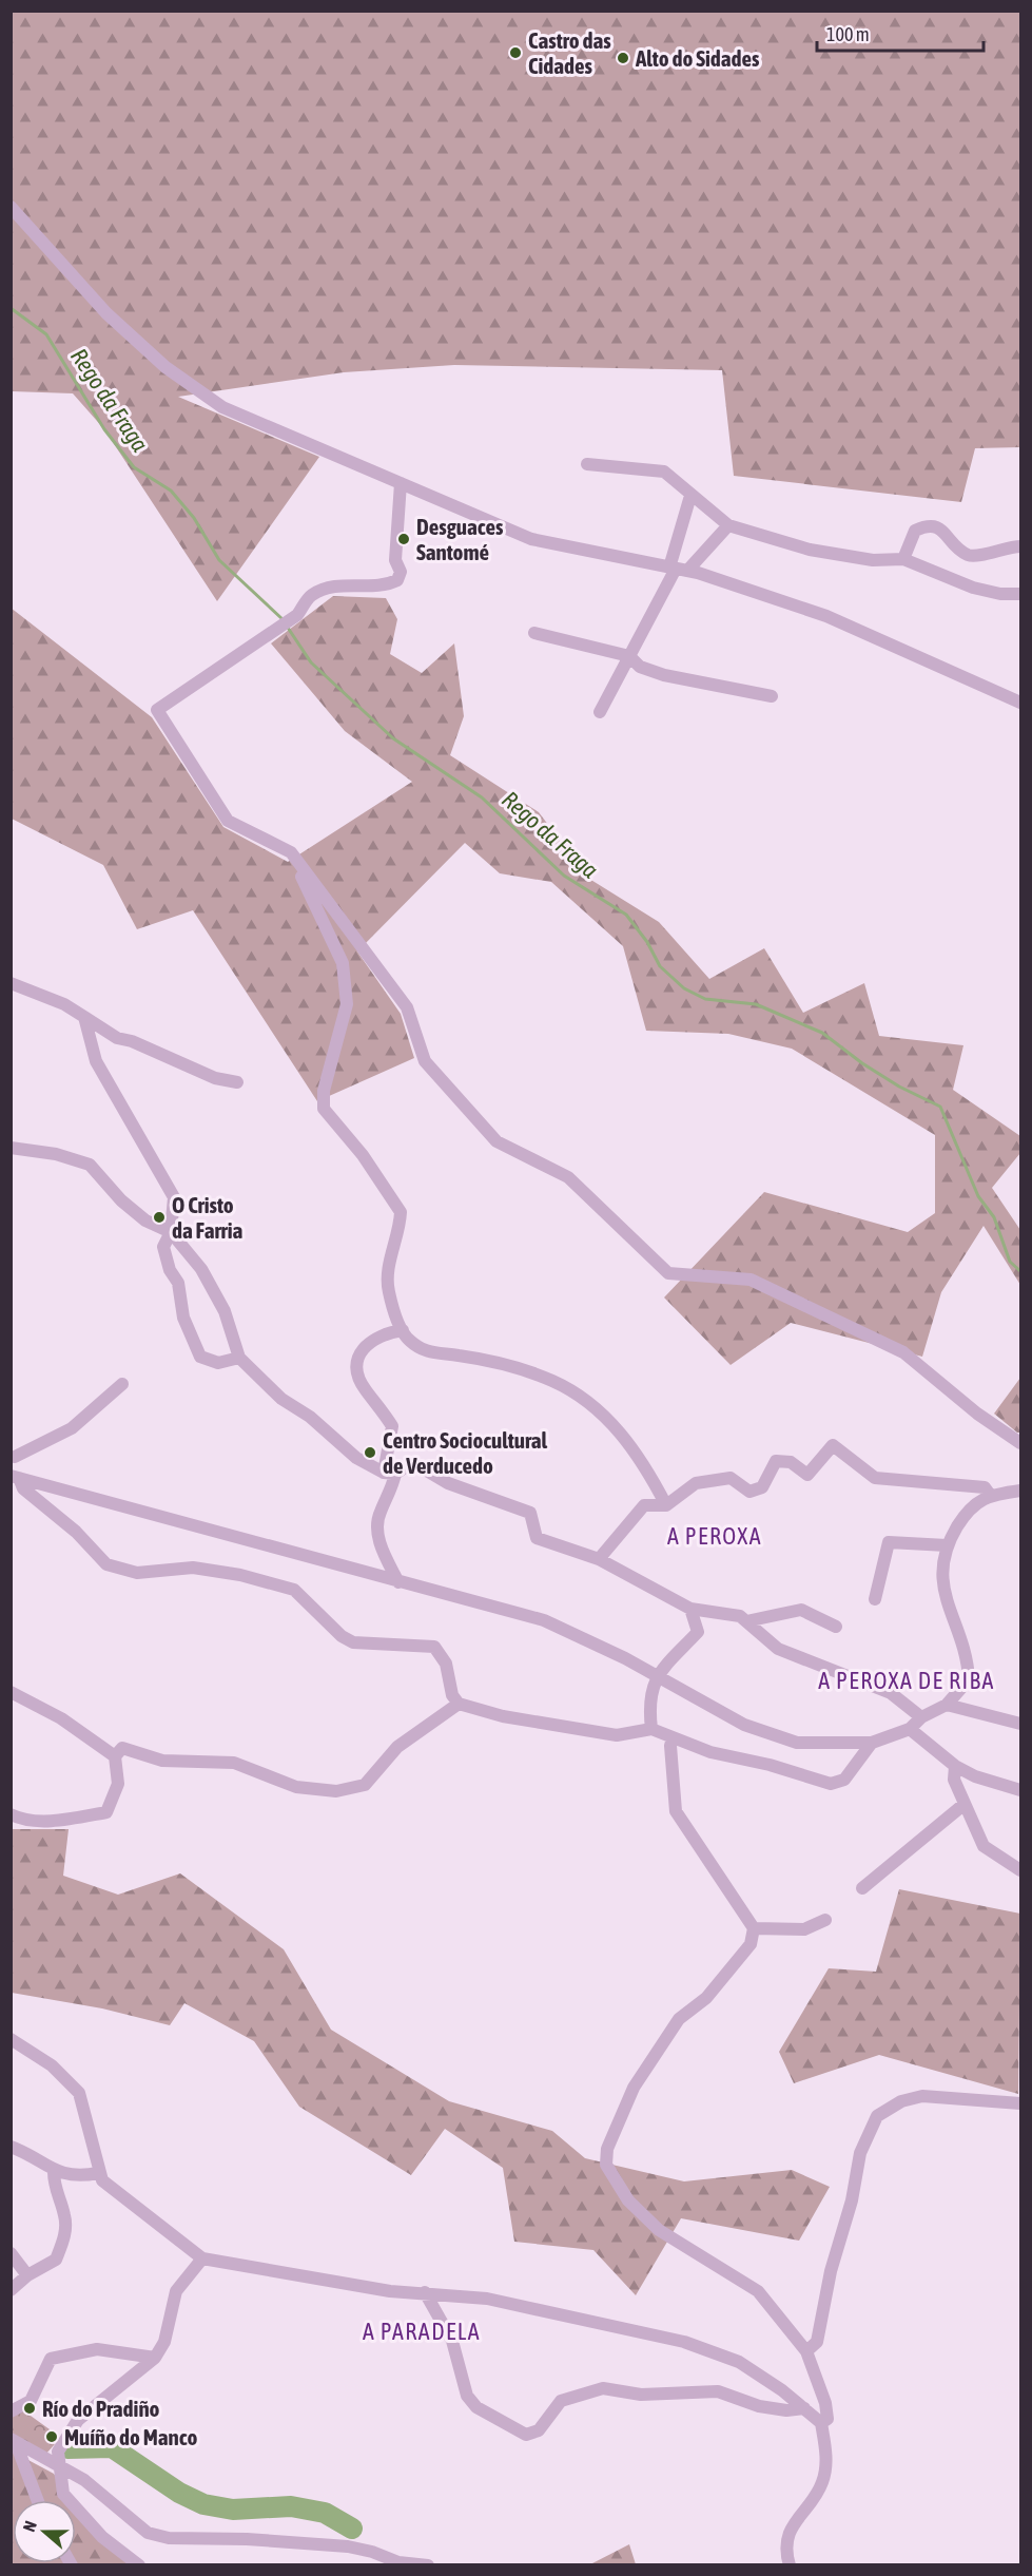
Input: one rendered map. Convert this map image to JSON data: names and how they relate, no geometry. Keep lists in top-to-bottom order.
{
  "districts": ["A PEROXA", "A PEROXA DE RIBA", "A PARADELA"],
  "water": ["Rego da Fraga"],
  "places": [
    "Castro das Cidades",
    "Alto do Sidades",
    "Desguaces Santomé",
    "O Cristo da Farria",
    "Centro Sociocultural de Verducedo",
    "Río do Pradiño",
    "Muíño do Manco"
  ],
  "scale_bar": "100 m",
  "north": "left"
}
